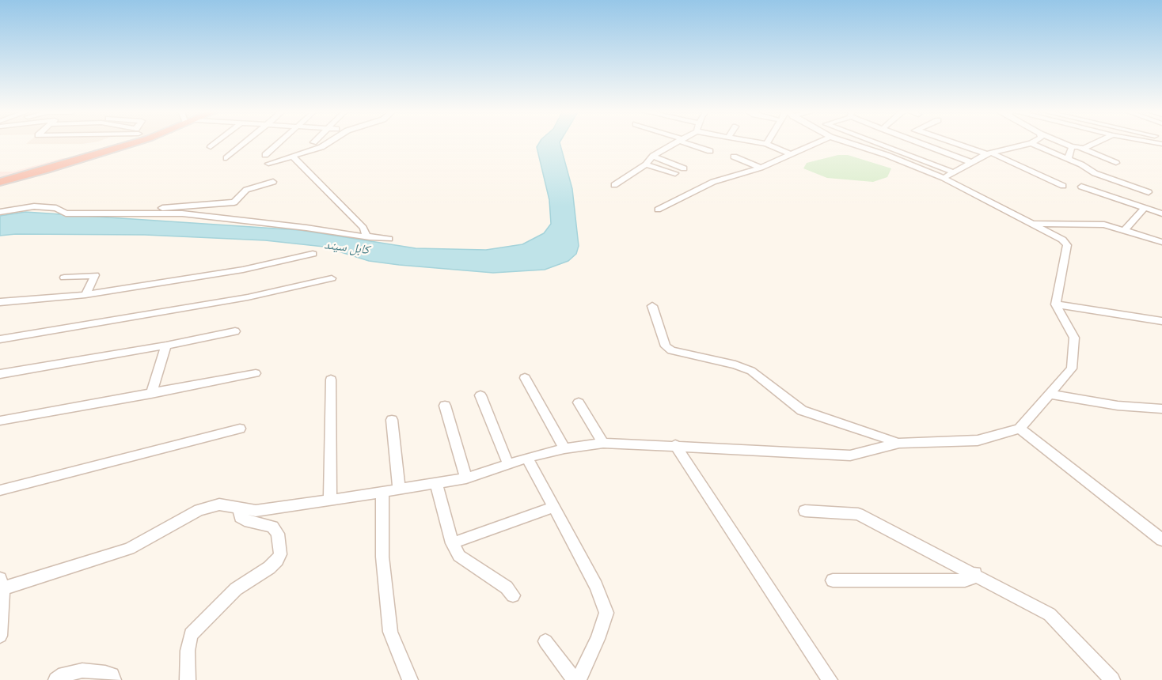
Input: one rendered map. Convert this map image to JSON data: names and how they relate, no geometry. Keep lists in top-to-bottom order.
{
  "water": ["کابل سيند"]
}
